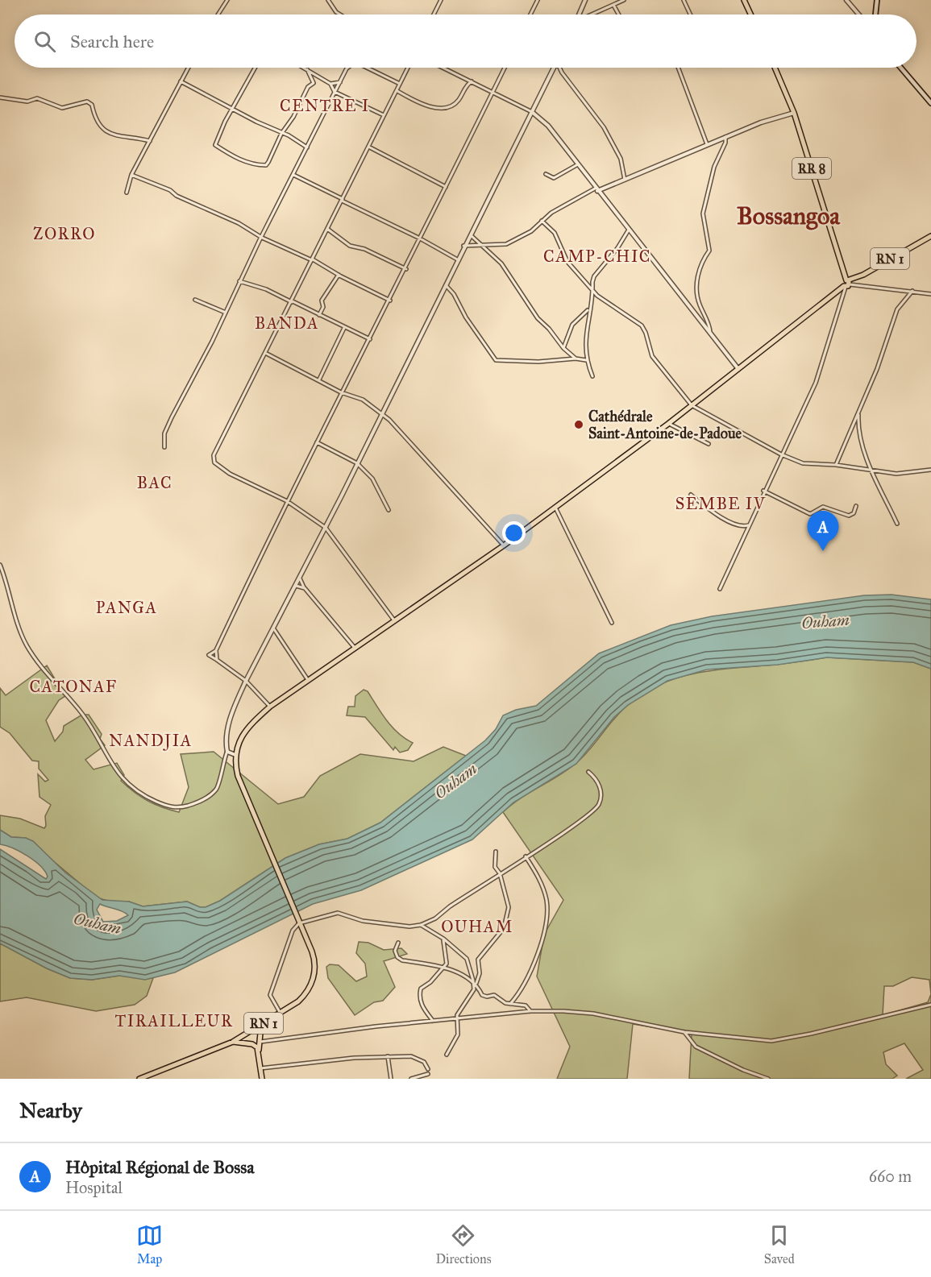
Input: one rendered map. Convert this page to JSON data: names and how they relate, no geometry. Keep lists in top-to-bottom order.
{
  "streets": {
    "main road": ["RR 8", "RN 1"]
  },
  "crossings": [
    ["RR 8", "RN 1"]
  ],
  "districts": [
    "CENTRE I",
    "Bossangoa",
    "ZORRO",
    "CAMP-CHIC",
    "BANDA",
    "BAC",
    "SEMBE IV",
    "PANGA",
    "CATONAF",
    "NANDJIA",
    "OUHAM",
    "TIRAILLEUR"
  ],
  "water": ["Ouham"],
  "places": ["Cathédrale Saint-Antoine-de-Padoue"],
  "page": {
    "search": "Search here",
    "pins": "A",
    "heading": "Nearby",
    "list": [
      {
        "mark": "A",
        "name": "Hôpital Régional de Bossa",
        "note": "Hospital",
        "value": "660 m"
      }
    ],
    "nav": ["Map", "Directions", "Saved"]
  }
}
